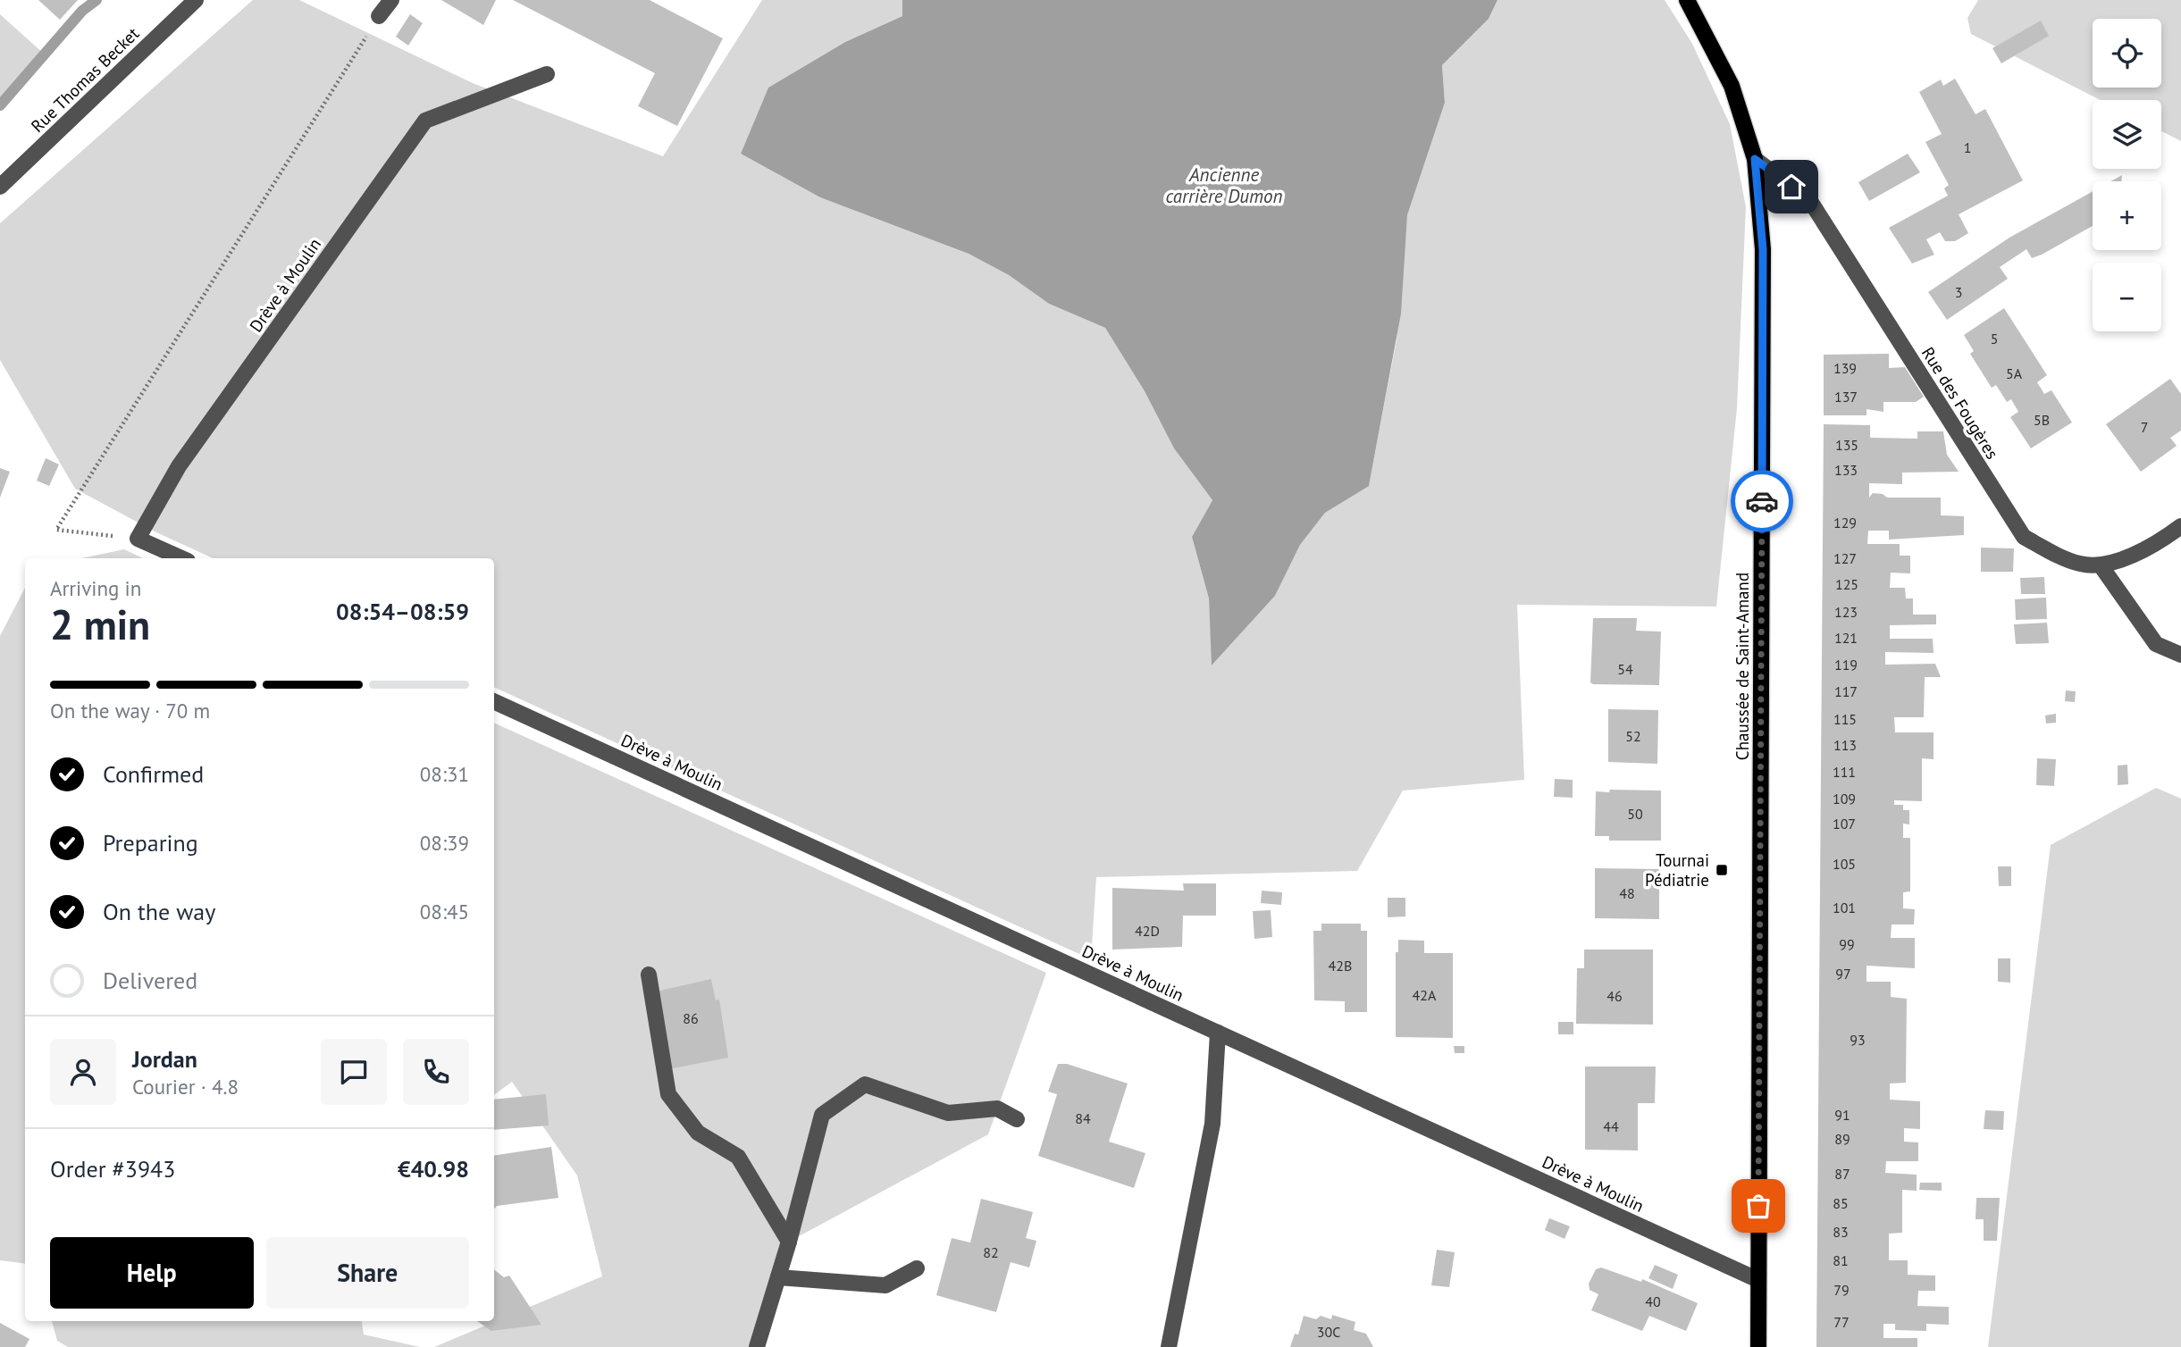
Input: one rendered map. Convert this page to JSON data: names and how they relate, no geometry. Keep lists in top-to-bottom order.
{
  "streets": {
    "main road": ["Chaussée de Saint-Amand"],
    "street": ["Rue Thomas Becket", "Drève à Moulin", "Rue des Fougères"]
  },
  "crossings": [
    ["Drève à Moulin", "Chaussée de Saint-Amand"],
    ["Rue des Fougères", "Chaussée de Saint-Amand"]
  ],
  "water": ["Ancienne carrière Dumon"],
  "places": {
    "transit": ["Tournai Pédiatrie"]
  },
  "house_numbers": [
    "1",
    "3",
    "5",
    "139",
    "5A",
    "137",
    "5B",
    "7",
    "135",
    "133",
    "129",
    "127",
    "125",
    "123",
    "121",
    "119",
    "54",
    "117",
    "115",
    "52",
    "113",
    "111",
    "109",
    "50",
    "107",
    "105",
    "48",
    "101",
    "42D",
    "99",
    "42B",
    "97",
    "42A",
    "46",
    "86",
    "93",
    "91",
    "84",
    "44",
    "89",
    "87",
    "85",
    "83",
    "82",
    "81",
    "79",
    "40",
    "77",
    "30C"
  ],
  "page": {
    "map_buttons": ["+", "−"],
    "heading": ["2 min", "Arriving in", "08:54–08:59"],
    "panel": [
      "Jordan",
      "Courier · 4.8",
      "Order #3943",
      "€40.98"
    ],
    "bar": "On the way · 70 m",
    "list": [
      ["Confirmed", "08:31"],
      ["Preparing", "08:39"],
      ["On the way", "08:45"],
      "Delivered"
    ],
    "buttons": ["Help", "Share"]
  }
}
